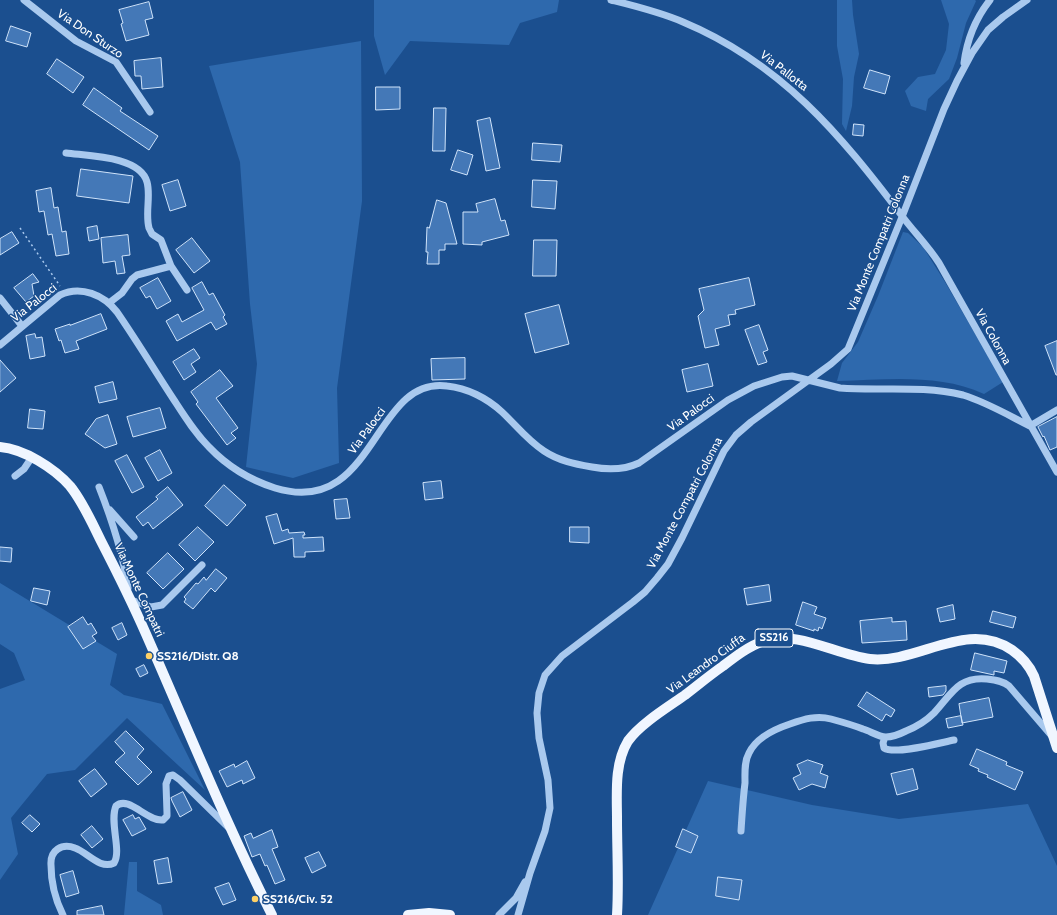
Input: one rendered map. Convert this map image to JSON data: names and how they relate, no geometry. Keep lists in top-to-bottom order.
{
  "streets": {
    "main road": ["Via Monte Compatri", "SS216", "Via Leandro Ciuffa"],
    "street": [
      "Via Don Sturzo",
      "Via Pallotta",
      "Via Monte Compatri Colonna",
      "Via Palocci",
      "Via Colonna"
    ]
  },
  "crossings": [
    ["Via Pallotta", "Via Monte Compatri Colonna"],
    ["Via Pallotta", "Via Colonna"],
    ["Via Monte Compatri Colonna", "Via Palocci"],
    ["Via Monte Compatri Colonna", "Via Colonna"],
    ["Via Palocci", "Via Colonna"]
  ],
  "places": ["SS216/Distr. Q8", "SS216/Civ. 52"]
}
